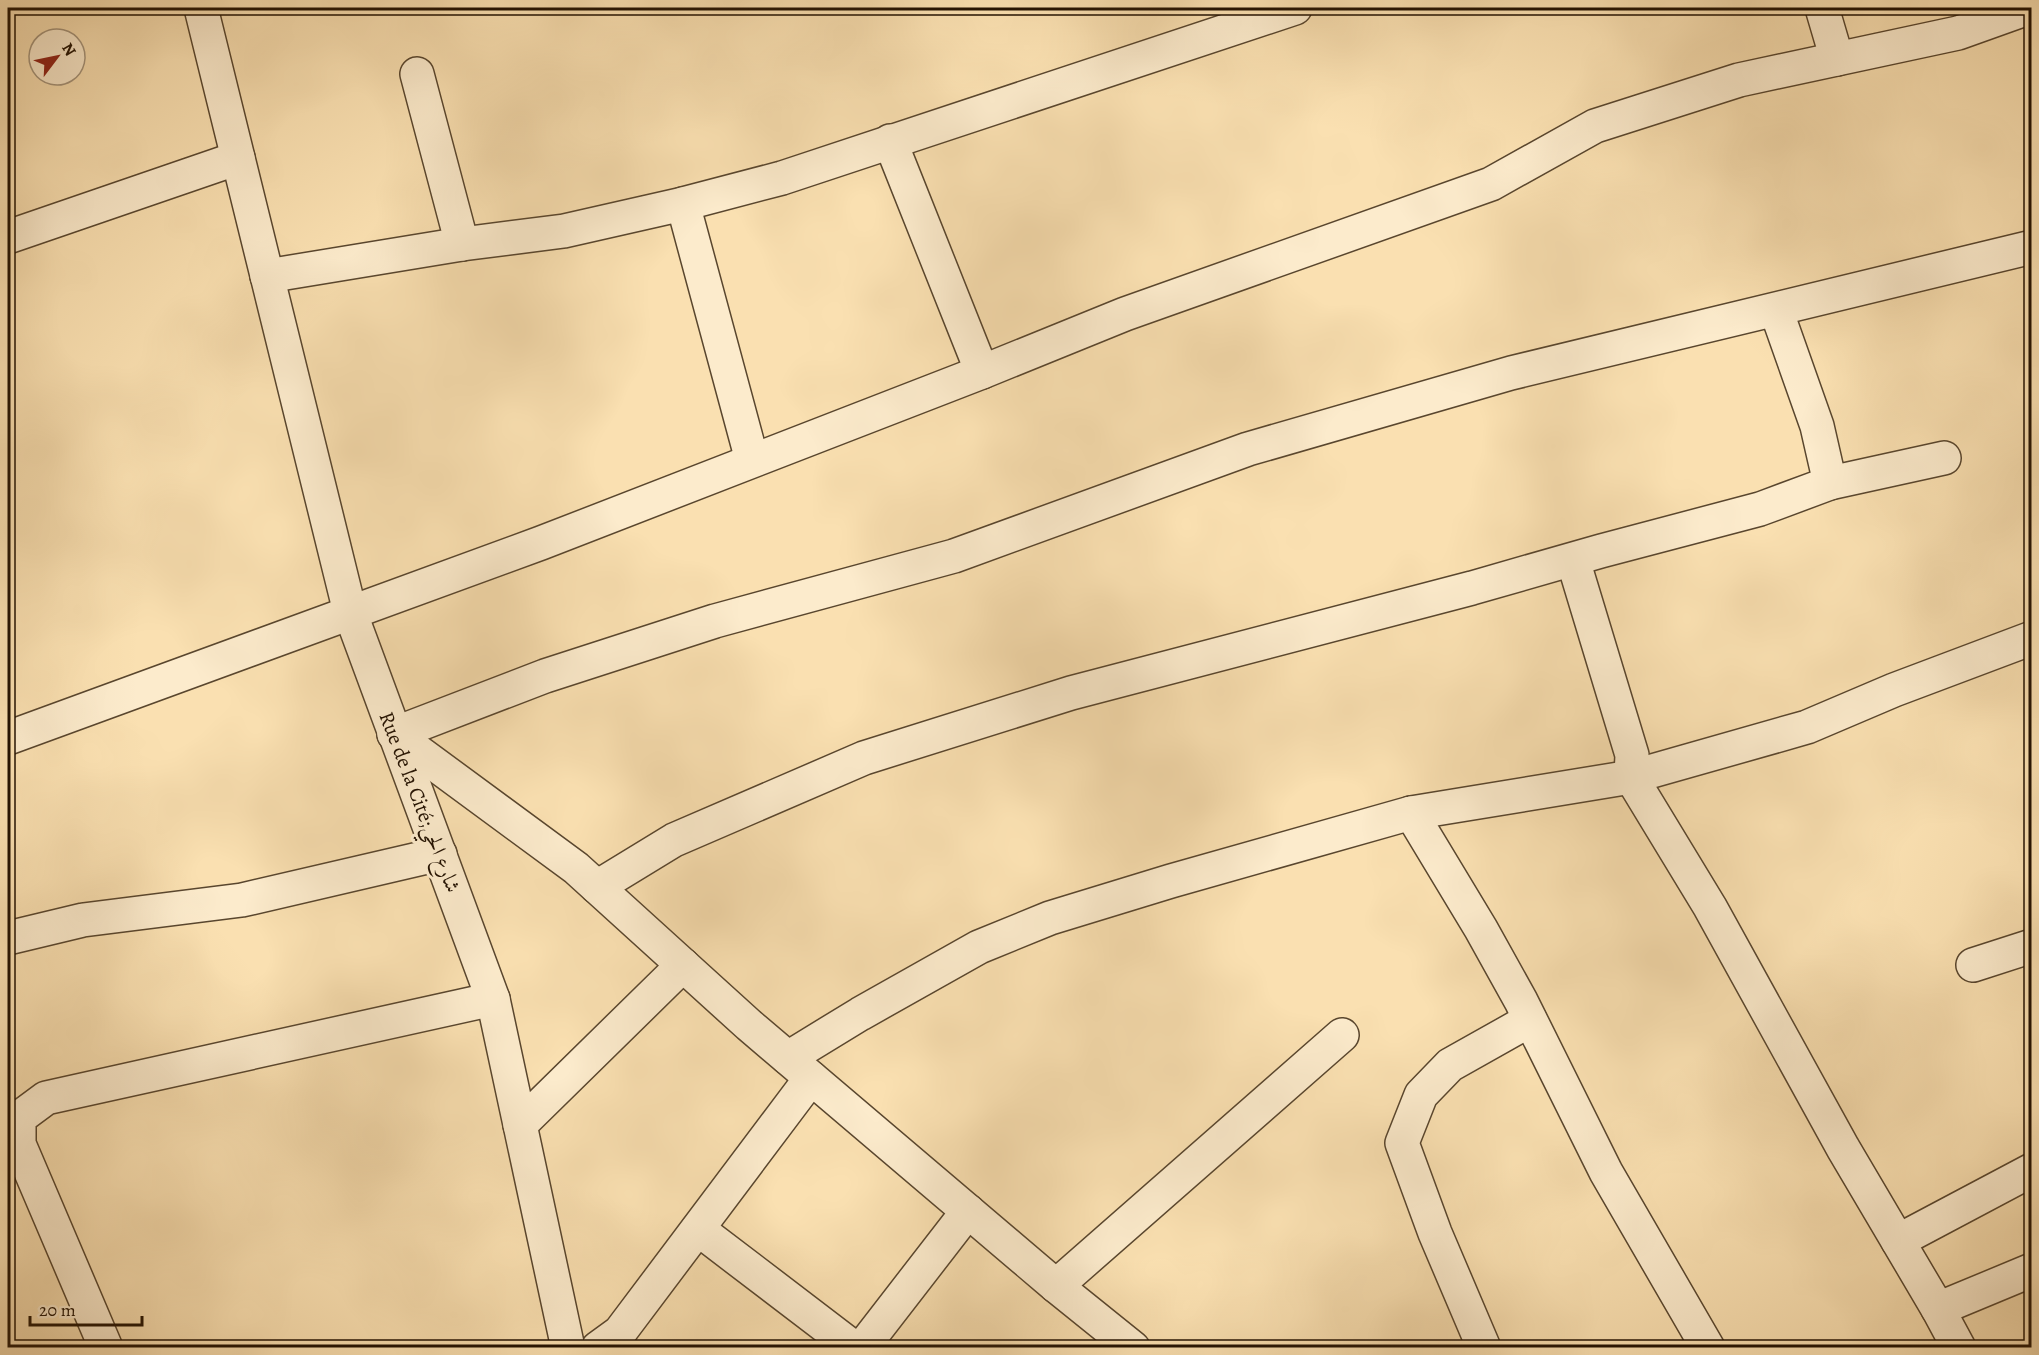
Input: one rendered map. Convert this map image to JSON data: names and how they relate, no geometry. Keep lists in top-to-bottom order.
{
  "streets": {
    "street": ["Rue de la Cité;شارع الحي"]
  },
  "scale_bar": "20 m",
  "north": "top right"
}
